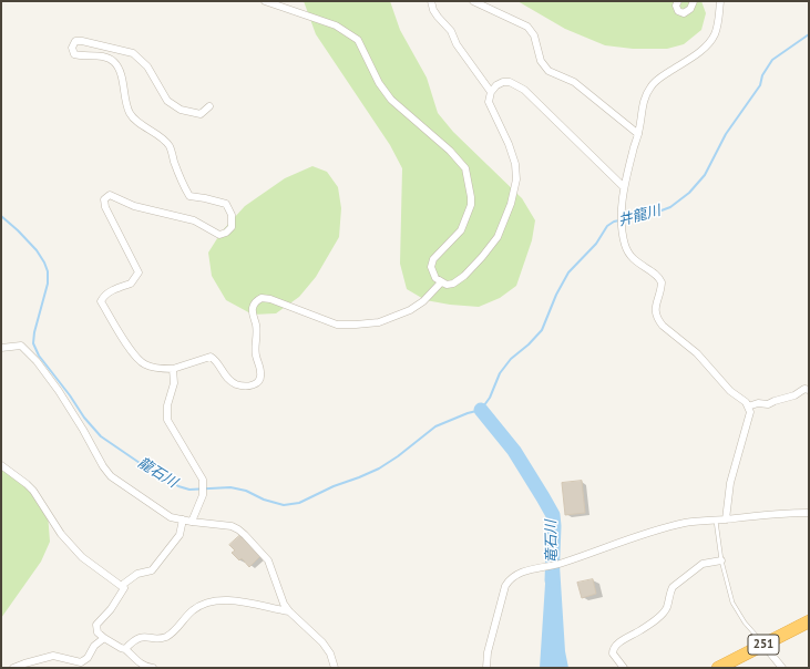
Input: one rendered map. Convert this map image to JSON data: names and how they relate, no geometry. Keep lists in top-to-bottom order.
{
  "streets": {
    "highway": ["251"]
  },
  "water": ["井龍川", "龍石川", "竜石川"]
}
